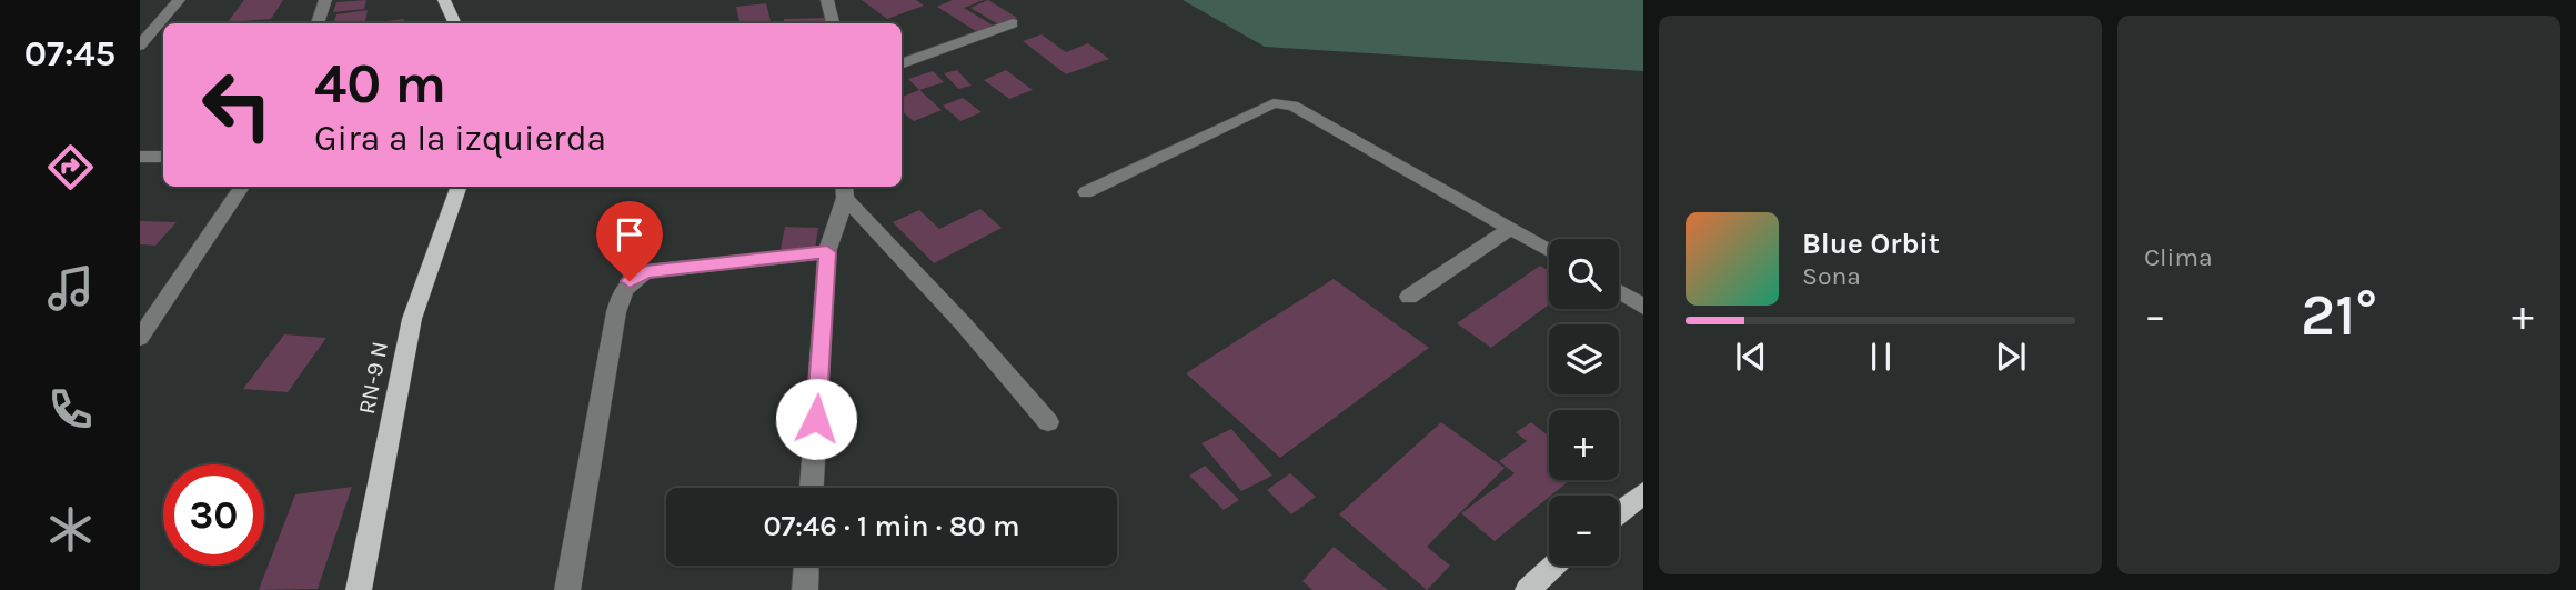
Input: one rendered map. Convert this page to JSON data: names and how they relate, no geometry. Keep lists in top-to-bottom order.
{
  "streets": {
    "main road": ["RN-9 N"]
  },
  "page": {
    "tabs": "07:45",
    "tile": "Clima",
    "turn": ["40 m", "Gira a la izquierda"],
    "song": ["Blue Orbit", "Sona"],
    "map_buttons": ["+", "−"],
    "heat": ["−", "21°", "+"],
    "limit": "30",
    "trip": "07:46 · 1 min · 80 m"
  }
}
